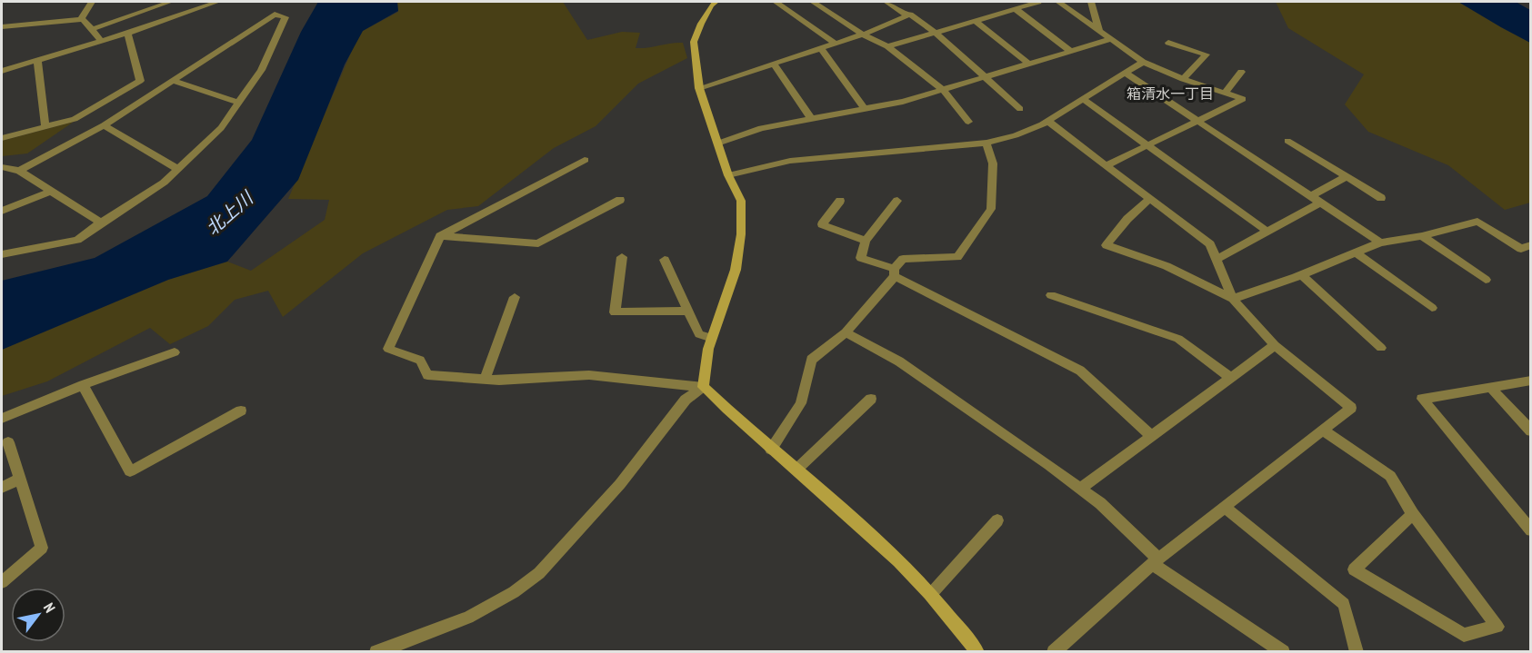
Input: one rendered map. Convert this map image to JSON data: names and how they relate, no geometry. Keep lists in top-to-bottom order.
{
  "districts": ["箱清水一丁目"],
  "water": ["北上川"],
  "north": "top right"
}
